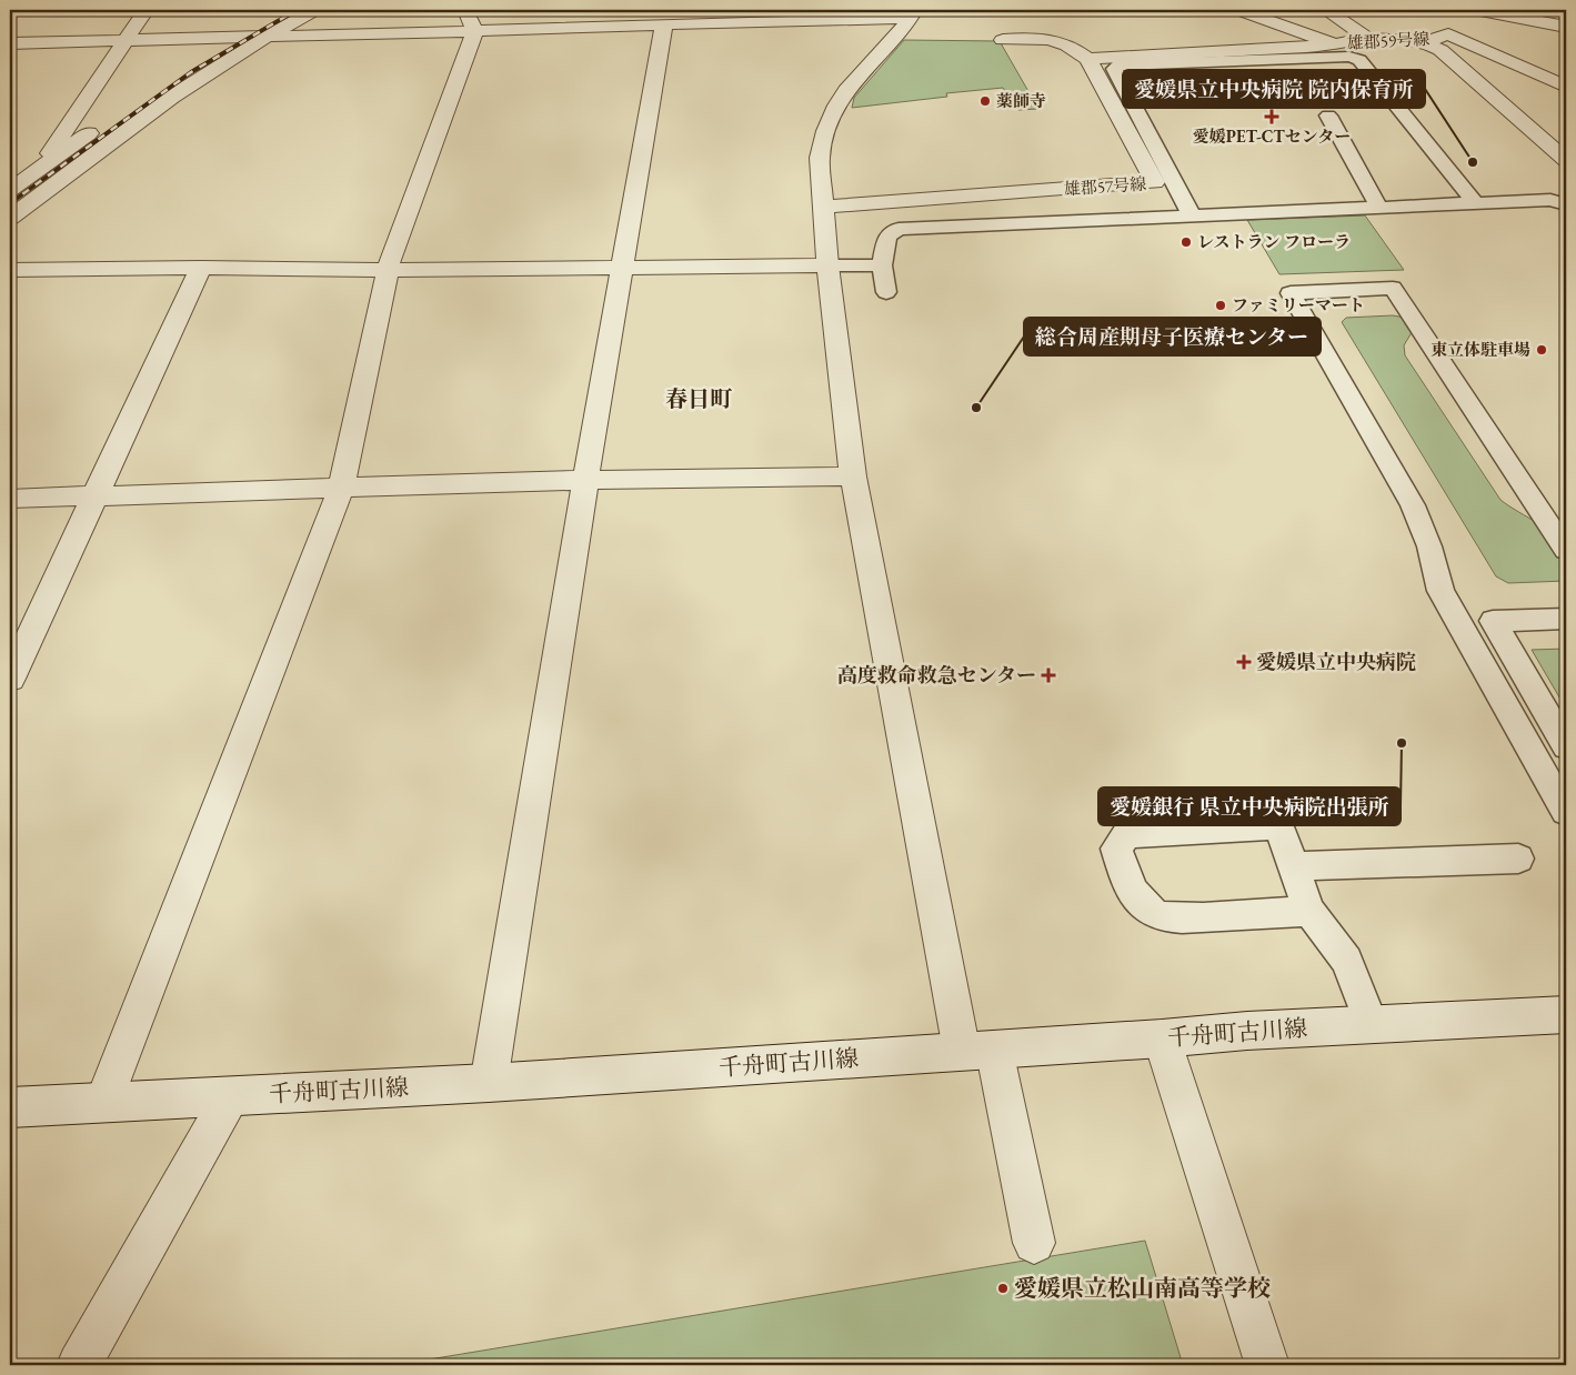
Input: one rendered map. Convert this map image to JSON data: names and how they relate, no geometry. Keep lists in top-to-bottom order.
{
  "streets": {
    "street": ["雄郡59号線", "雄郡57号線", "千舟町古川線"]
  },
  "districts": ["春日町"],
  "places": {
    "other": [
      "薬師寺",
      "愛媛県立中央病院 院内保育所",
      "レストラン フローラ",
      "ファミリーマート",
      "東立体駐車場",
      "総合周産期母子医療センター",
      "愛媛銀行 県立中央病院出張所",
      "愛媛県立松山南高等学校"
    ],
    "health": ["愛媛PET-CTセンター", "愛媛県立中央病院", "高度救命救急センター"]
  }
}
